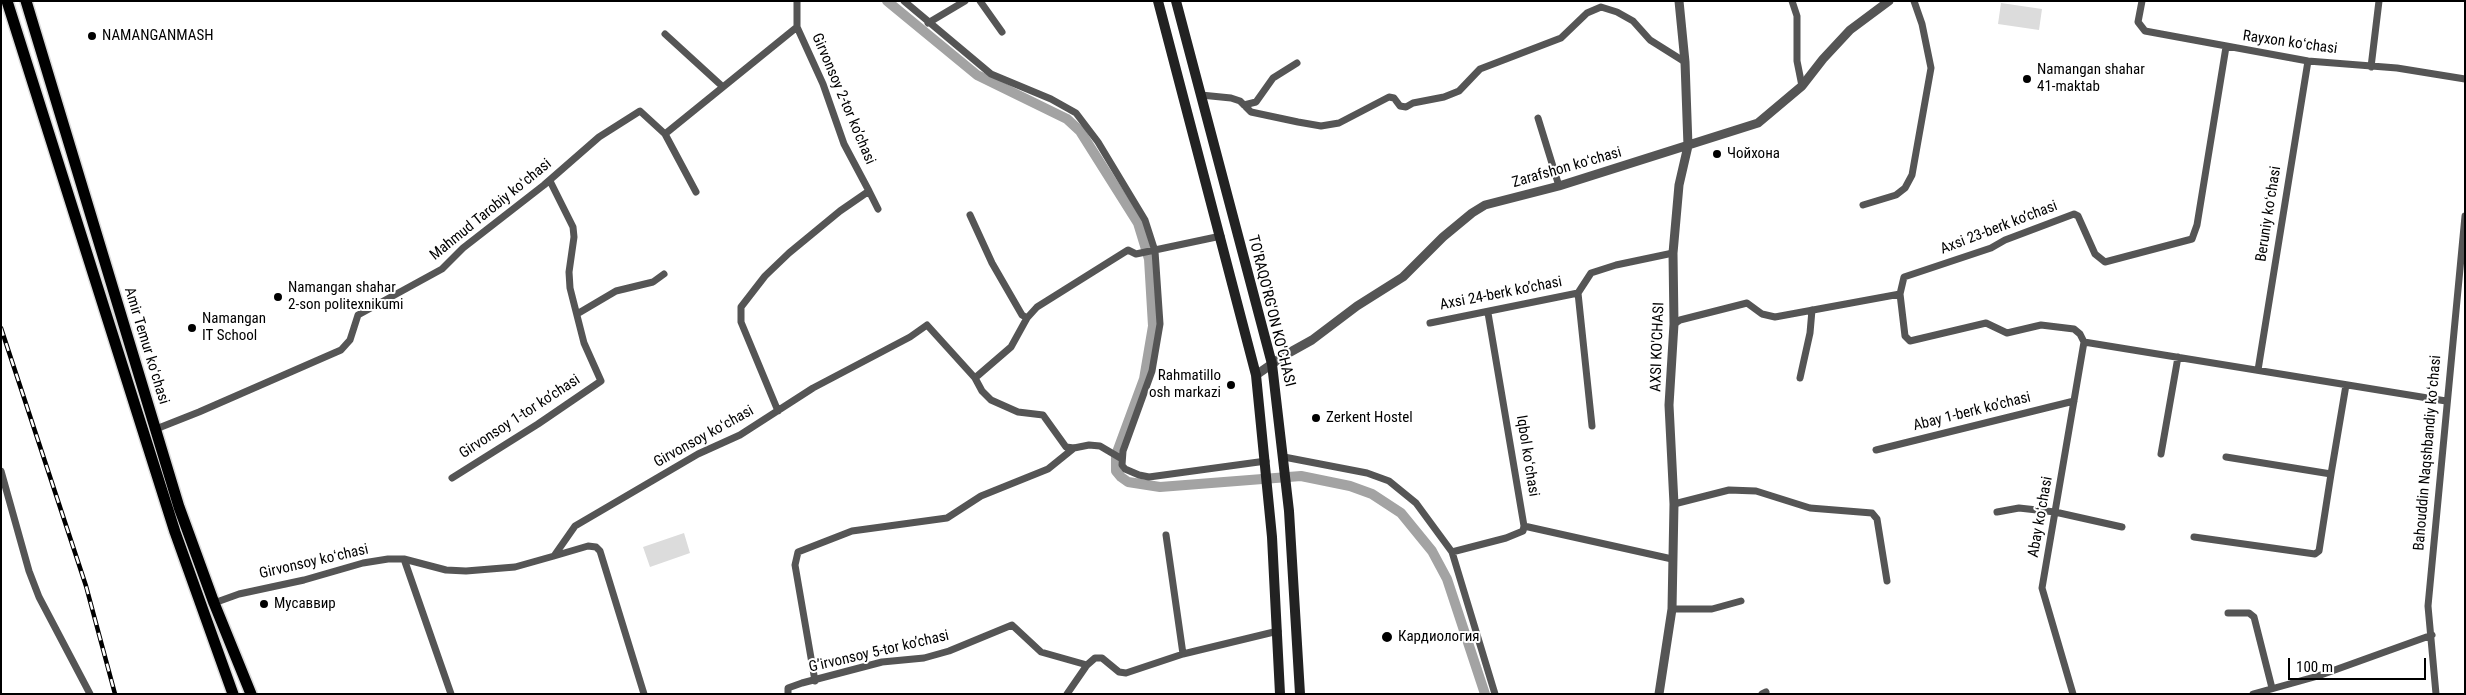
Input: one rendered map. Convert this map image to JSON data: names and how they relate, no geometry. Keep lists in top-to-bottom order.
{
  "streets": {
    "main road": ["TO'RAQO'RG'ON KO'CHASI", "Amir Temur koʻchasi"],
    "street": [
      "Rayxon koʻchasi",
      "Girvonsoy 2-tor koʼchasi",
      "Zarafshon koʻchasi",
      "Mahmud Tarobiy koʻchasi",
      "Beruniy koʻchasi",
      "Аxsi 23-berk koʼchasi",
      "Аxsi 24-berk koʼchasi",
      "AXSI KO'CHASI",
      "Аbay 1-berk koʼchasi",
      "Girvonsoy 1-tor koʼchasi",
      "Girvonsoy koʻchasi",
      "Bahouddin Naqshbandiy koʻchasi",
      "Iqbol koʻchasi",
      "Abay koʻchasi",
      "Gʼirvonsoy 5-tor koʼchasi"
    ]
  },
  "crossings": [
    ["Rayxon koʻchasi", "Beruniy koʻchasi"],
    ["Rayxon koʻchasi", "Аxsi 23-berk koʼchasi"],
    ["Zarafshon koʻchasi", "TO'RAQO'RG'ON KO'CHASI"],
    ["Zarafshon koʻchasi", "AXSI KO'CHASI"],
    ["Mahmud Tarobiy koʻchasi", "Amir Temur koʻchasi"],
    ["Mahmud Tarobiy koʻchasi", "Girvonsoy 1-tor koʼchasi"],
    ["Аxsi 24-berk koʼchasi", "AXSI KO'CHASI"],
    ["Аxsi 24-berk koʼchasi", "Iqbol koʻchasi"],
    ["Amir Temur koʻchasi", "Girvonsoy koʻchasi"],
    ["Аbay 1-berk koʼchasi", "Abay koʻchasi"]
  ],
  "places": [
    "NAMANGANMASH",
    "Namangan shahar 41-maktab",
    "Чойхона",
    "Namangan shahar 2-son politexnikumi",
    "Namangan IT School",
    "Rahmatillo osh markazi",
    "Zerkent Hostel",
    "Мусаввир",
    "Кардиология"
  ],
  "scale_bar": "100 m"
}
